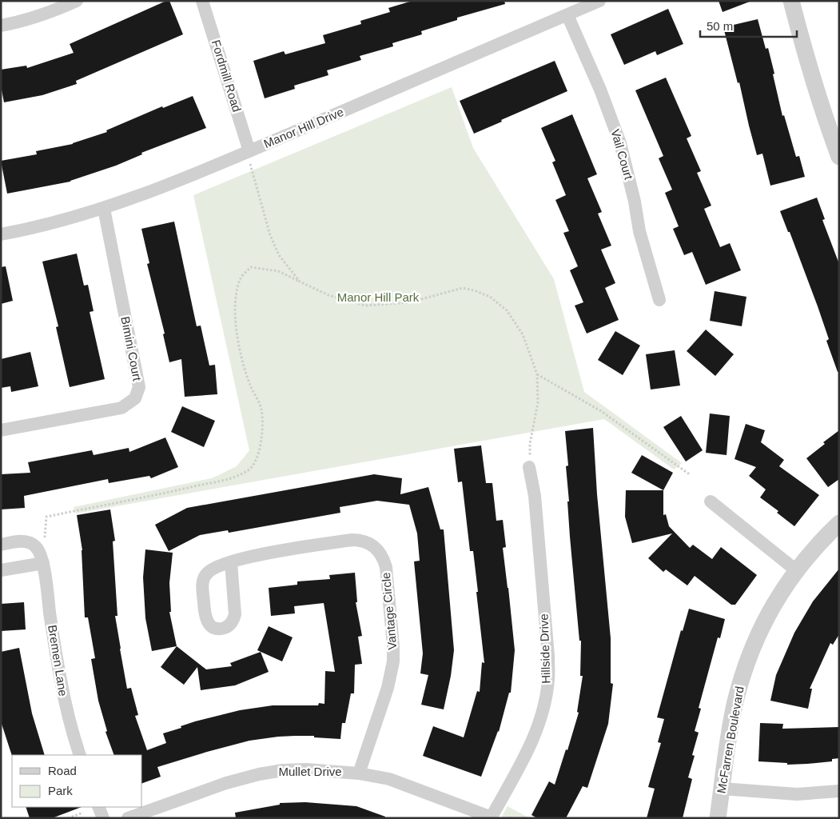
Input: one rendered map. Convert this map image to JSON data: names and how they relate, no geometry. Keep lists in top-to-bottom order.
{
  "streets": {
    "street": [
      "Fordmill Road",
      "Manor Hill Drive",
      "Vail Court",
      "Bimini Court",
      "Vantage Circle",
      "Hillside Drive",
      "Bremen Lane",
      "McFarren Boulevard",
      "Mullet Drive"
    ]
  },
  "crossings": [
    ["Fordmill Road", "Manor Hill Drive"],
    ["Manor Hill Drive", "Vail Court"],
    ["Manor Hill Drive", "Bimini Court"],
    ["Vantage Circle", "Mullet Drive"],
    ["Hillside Drive", "Mullet Drive"]
  ],
  "parks": ["Manor Hill Park"],
  "legend": ["Road", "Park"],
  "scale_bar": "50 m"
}
